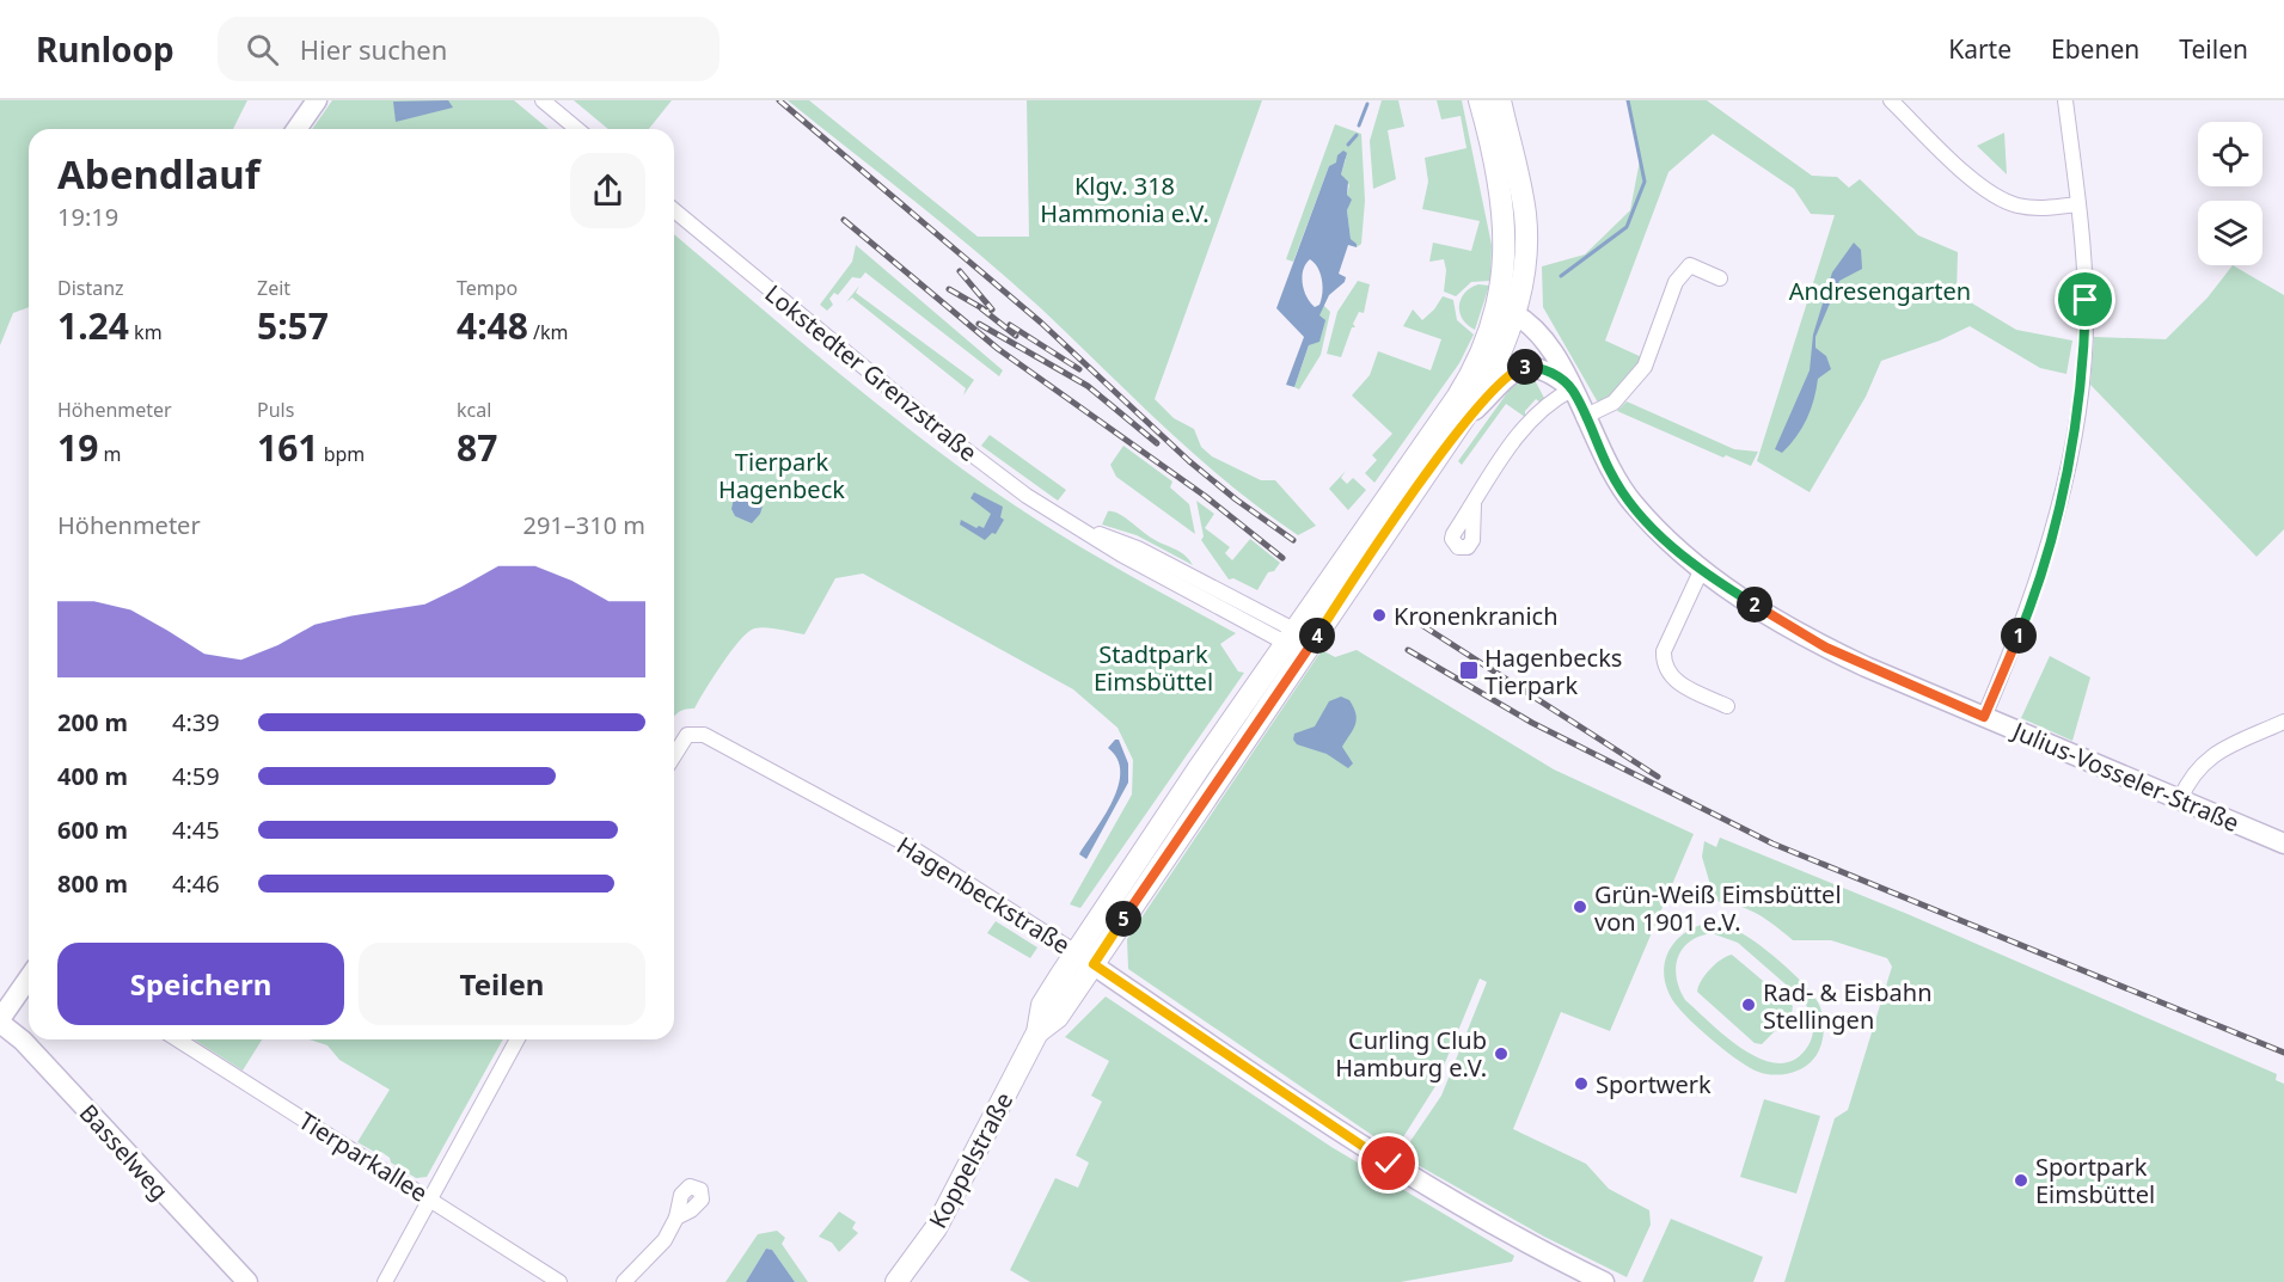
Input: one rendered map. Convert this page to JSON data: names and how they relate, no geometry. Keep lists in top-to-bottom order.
{
  "streets": {
    "main road": ["Koppelstraße"],
    "street": [
      "Lokstedter Grenzstraße",
      "Julius-Vosseler-Straße",
      "Hagenbeckstraße",
      "Basselweg",
      "Tierparkallee"
    ]
  },
  "crossings": [
    ["Lokstedter Grenzstraße", "Koppelstraße"],
    ["Julius-Vosseler-Straße", "Koppelstraße"],
    ["Hagenbeckstraße", "Koppelstraße"]
  ],
  "parks": [
    "Klgv. 318 Hammonia e.V.",
    "Andresengarten",
    "Tierpark Hagenbeck",
    "Stadtpark Eimsbüttel"
  ],
  "places": {
    "other": [
      "Kronenkranich",
      "Grün-Weiß Eimsbüttel von 1901 e.V.",
      "Rad- & Eisbahn Stellingen",
      "Curling Club Hamburg e.V.",
      "Sportwerk",
      "Sportpark Eimsbüttel"
    ],
    "transit": ["Hagenbecks Tierpark"]
  },
  "page": {
    "header": "Runloop",
    "search": "Hier suchen",
    "nav": ["Karte", "Ebenen", "Teilen"],
    "heading": ["Abendlauf", "19:19"],
    "stats": [
      ["Distanz", "1.24 km"],
      ["Zeit", "5:57"],
      ["Tempo", "4:48 /km"],
      ["Höhenmeter", "19 m"],
      ["Puls", "161 bpm"],
      ["kcal", "87"]
    ],
    "pins": [
      "3",
      "2",
      "1",
      "4",
      "5"
    ],
    "chart": ["Höhenmeter", "291–310 m"],
    "list": [
      {
        "name": "200 m",
        "note": "4:39"
      },
      {
        "name": "400 m",
        "note": "4:59"
      },
      {
        "name": "600 m",
        "note": "4:45"
      },
      {
        "name": "800 m",
        "note": "4:46"
      }
    ],
    "buttons": ["Speichern", "Teilen"]
  }
}
